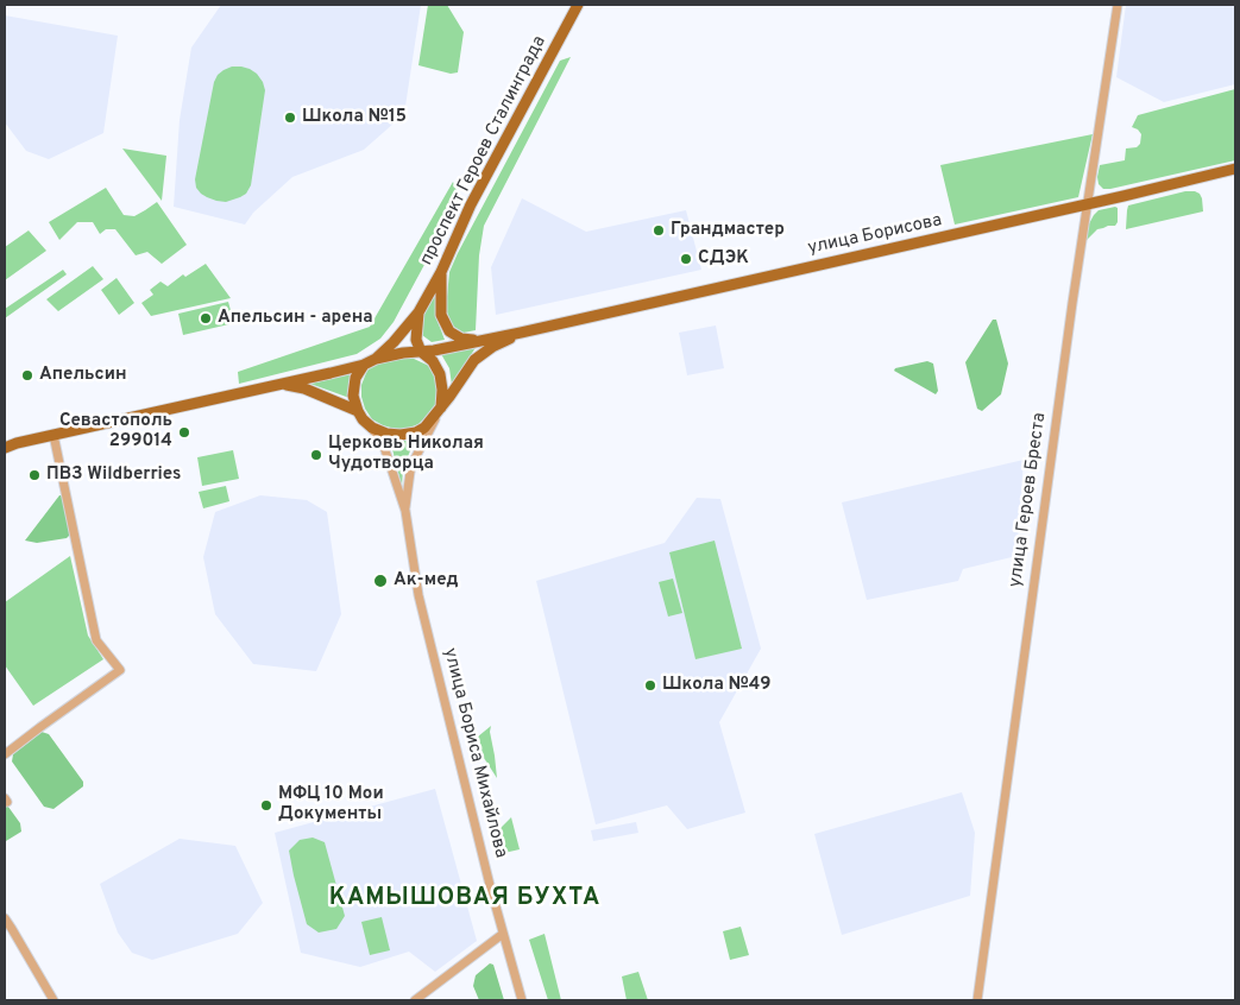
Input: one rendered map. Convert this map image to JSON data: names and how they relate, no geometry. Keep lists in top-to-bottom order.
{
  "streets": {
    "main road": ["проспект Героев Сталинграда", "улица Борисова"],
    "street": ["улица Героев Бреста", "улица Бориса Михайлова"]
  },
  "crossings": [
    ["проспект Героев Сталинграда", "улица Борисова"],
    ["проспект Героев Сталинграда", "улица Бориса Михайлова"],
    ["улица Борисова", "улица Героев Бреста"],
    ["улица Борисова", "улица Бориса Михайлова"]
  ],
  "districts": ["КАМЫШОВАЯ БУХТА"],
  "places": [
    "Школа №15",
    "Грандмастер",
    "СДЭК",
    "Апельсин - арена",
    "Апельсин",
    "Севастополь 299014",
    "Церковь Николая Чудотворца",
    "ПВЗ Wildberries",
    "Ак-мед",
    "Школа №49",
    "МФЦ 10 Мои Документы"
  ]
}
